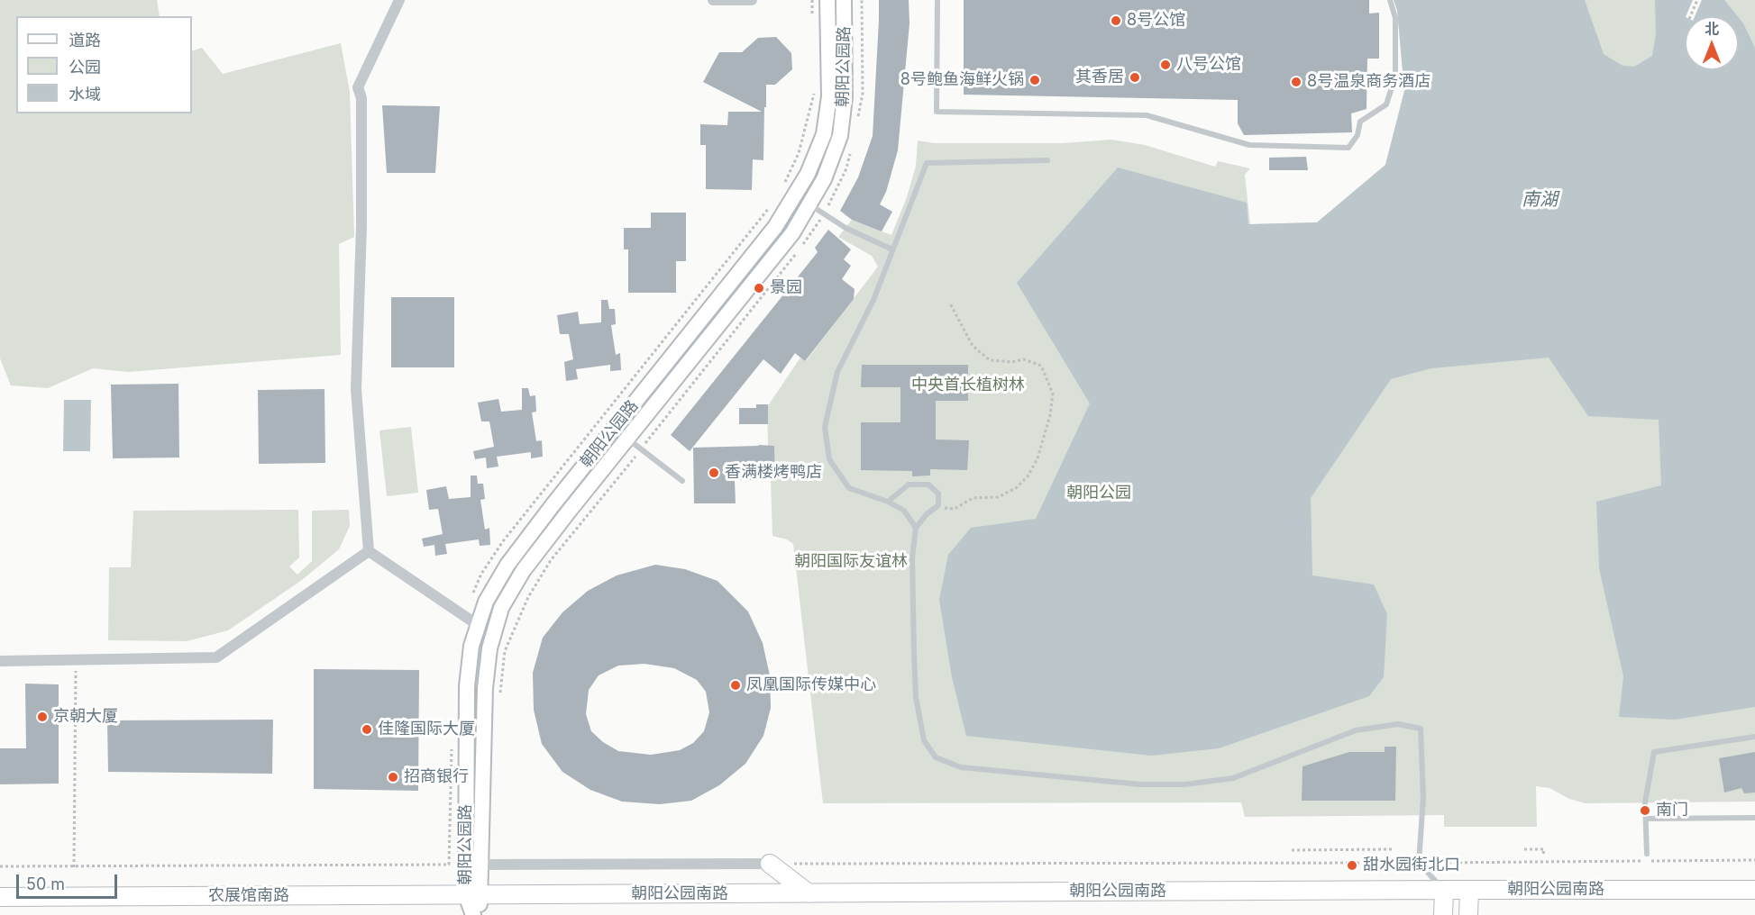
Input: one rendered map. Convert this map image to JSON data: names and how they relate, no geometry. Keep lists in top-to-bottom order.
{
  "streets": {
    "main road": ["朝阳公园路", "朝阳公园南路", "农展馆南路"]
  },
  "crossings": [
    ["朝阳公园路", "朝阳公园南路"],
    ["朝阳公园路", "农展馆南路"],
    ["朝阳公园南路", "农展馆南路"]
  ],
  "water": ["南湖"],
  "parks": ["中央首长植树林", "朝阳公园", "朝阳国际友谊林"],
  "places": [
    "8号公馆",
    "八号公馆",
    "其香居",
    "8号鲍鱼海鲜火锅",
    "8号温泉商务酒店",
    "景园",
    "香满楼烤鸭店",
    "凤凰国际传媒中心",
    "京朝大厦",
    "佳隆国际大厦",
    "招商银行",
    "南门",
    "甜水园街北口"
  ],
  "legend": ["道路", "公园", "水域"],
  "scale_bar": "50 m",
  "north": "top"
}
